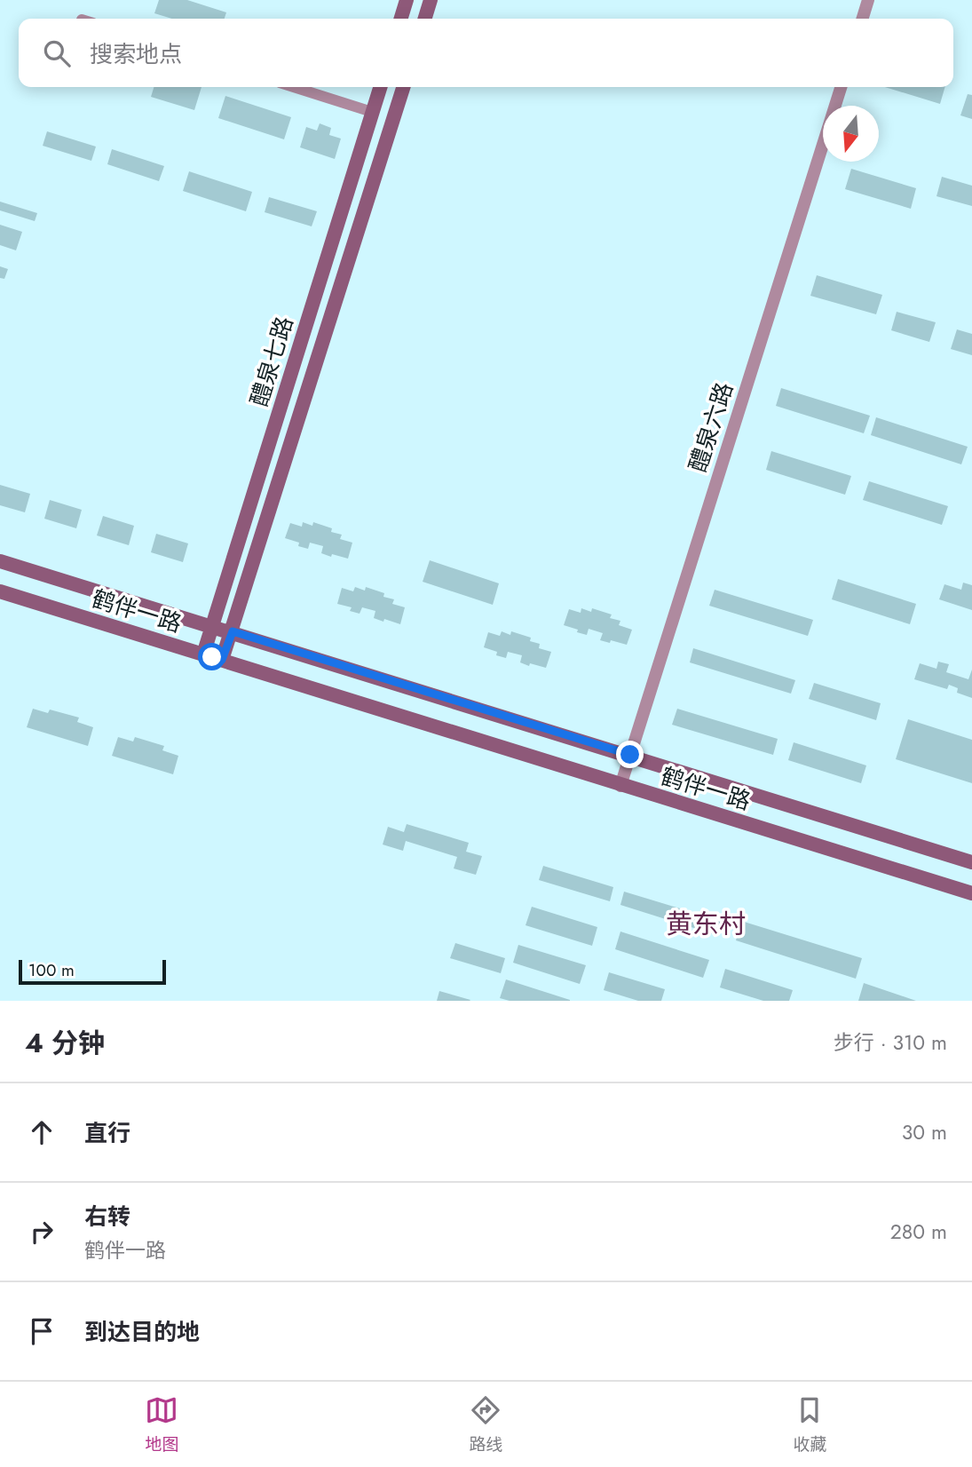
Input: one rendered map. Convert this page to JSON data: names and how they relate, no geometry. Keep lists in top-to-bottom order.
{
  "streets": {
    "main road": ["醴泉七路", "鹤伴一路"],
    "street": ["醴泉六路"]
  },
  "crossings": [
    ["醴泉七路", "鹤伴一路"],
    ["醴泉六路", "鹤伴一路"]
  ],
  "districts": ["黄东村"],
  "scale_bar": "100 m",
  "north": "bottom",
  "page": {
    "search": "搜索地点",
    "scale": "100 m",
    "heading": ["4 分钟", "步行 · 310 m"],
    "list": [
      ["直行", "30 m"],
      ["右转", "鹤伴一路", "280 m"],
      "到达目的地"
    ],
    "nav": ["地图", "路线", "收藏"]
  }
}
